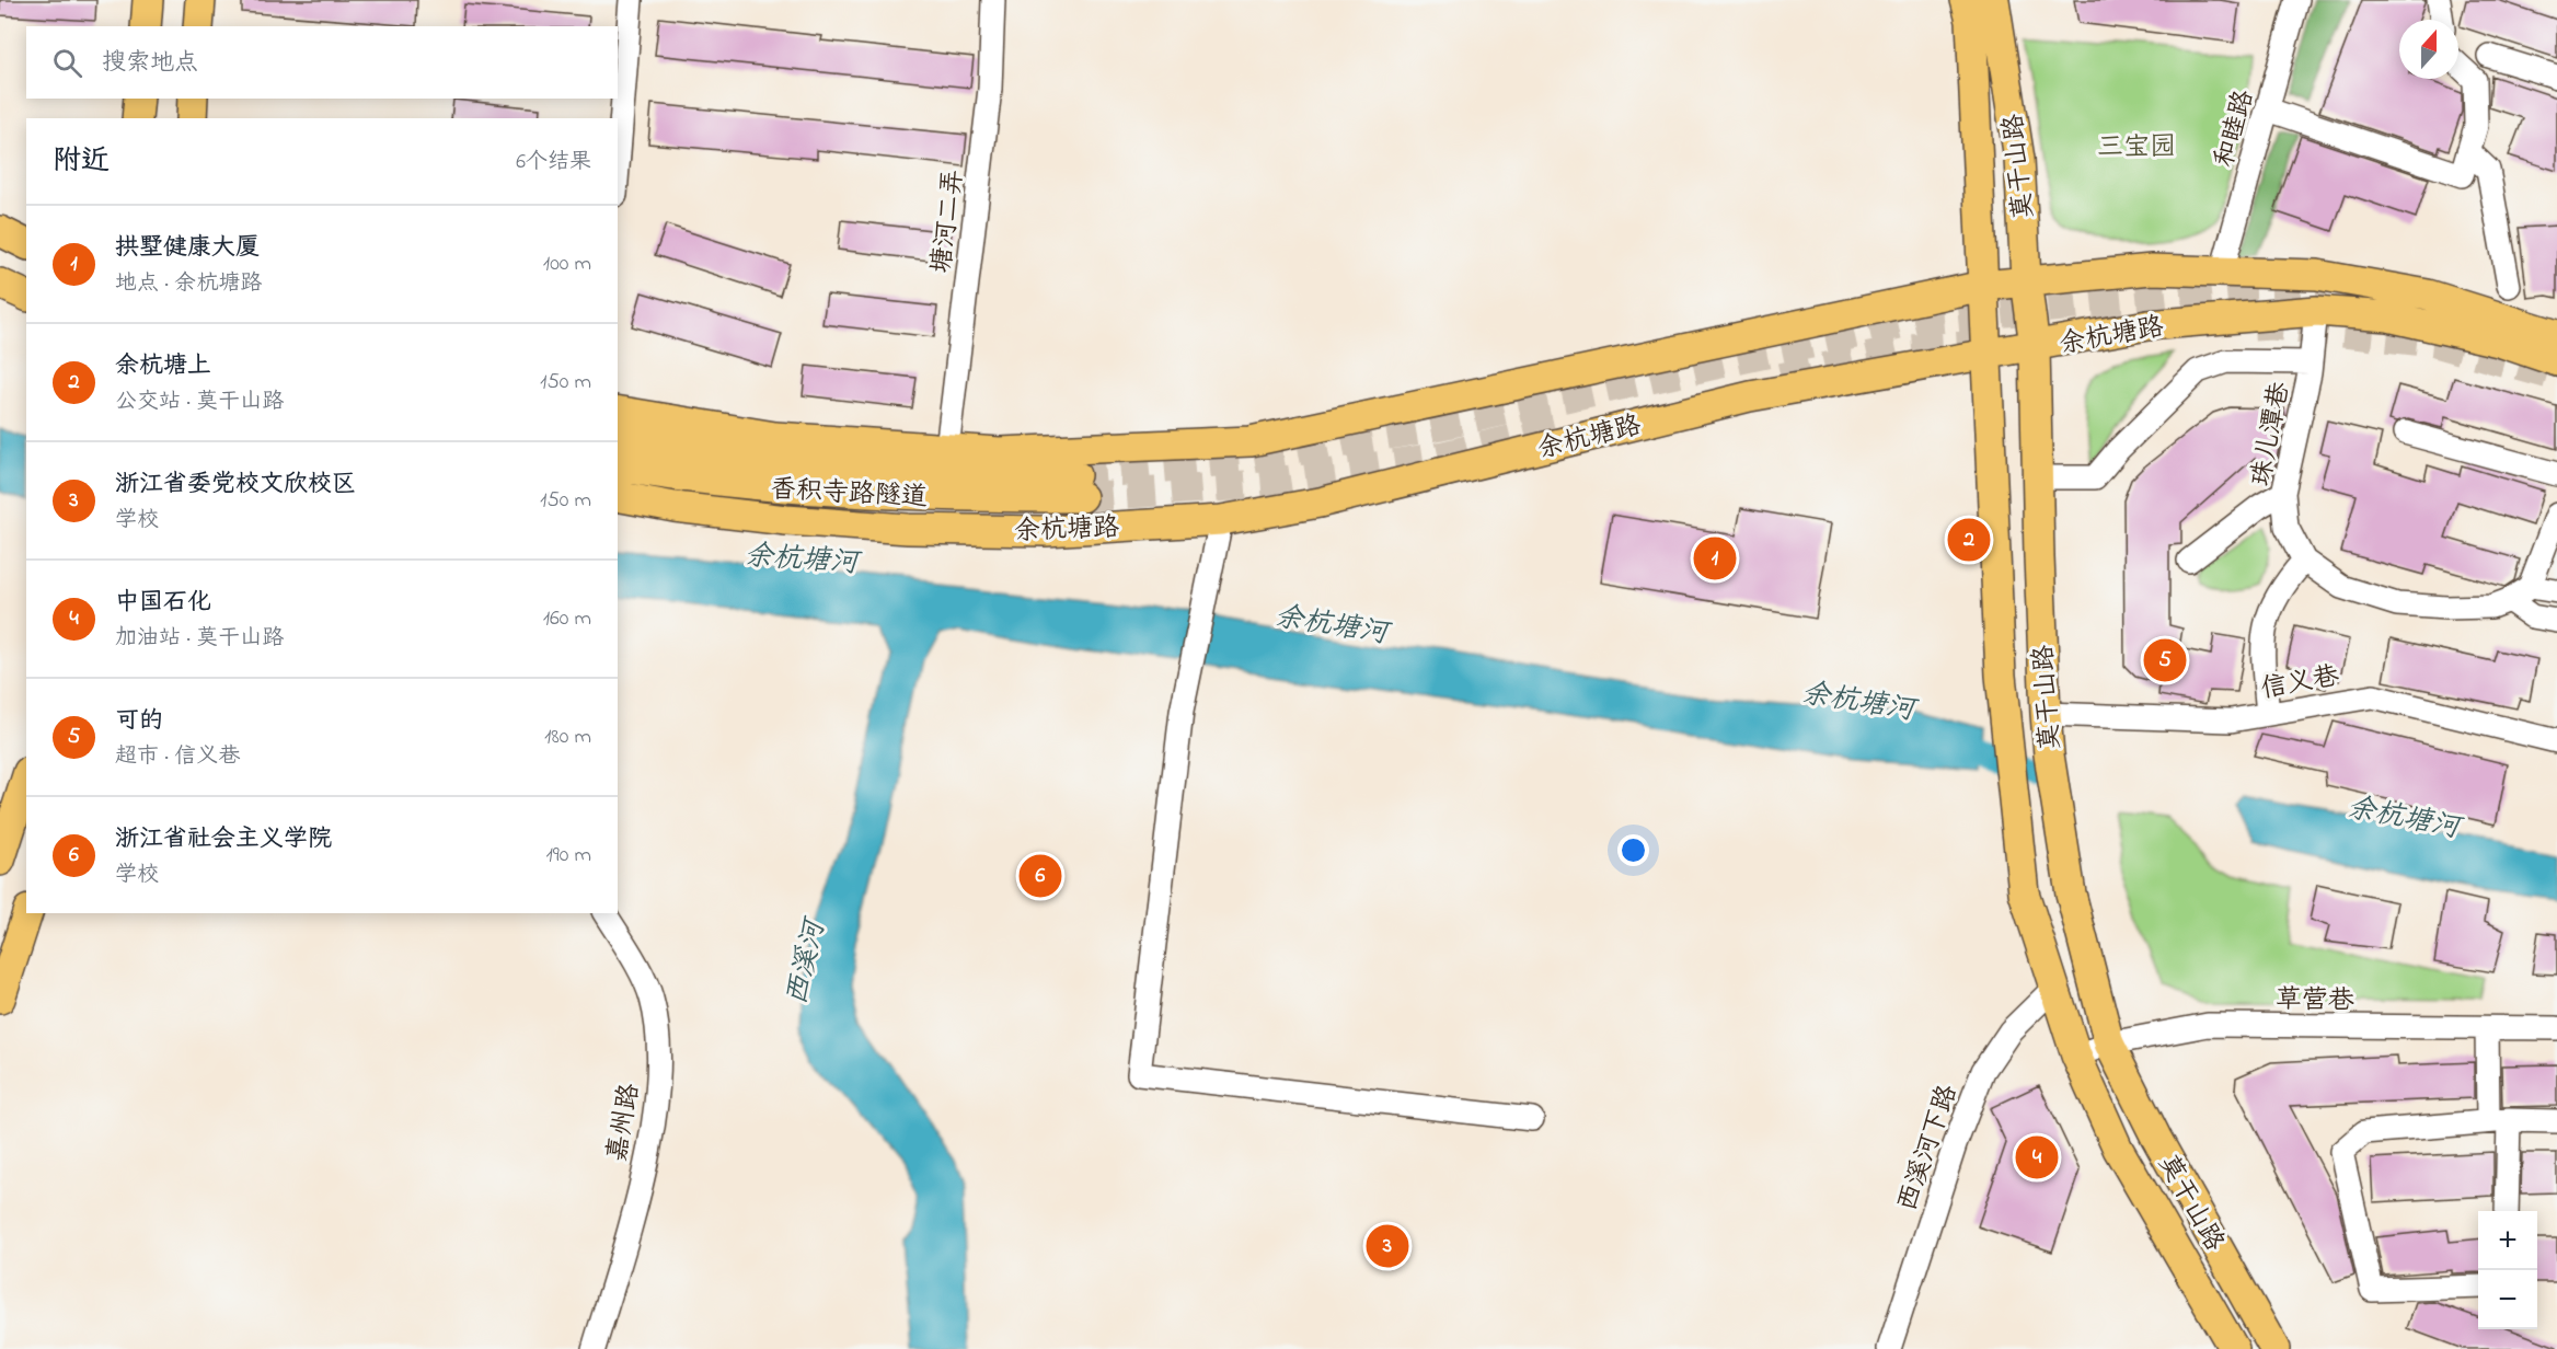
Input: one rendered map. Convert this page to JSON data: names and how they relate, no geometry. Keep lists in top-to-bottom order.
{
  "streets": {
    "main road": ["莫干山路", "余杭塘路", "香积寺路隧道"],
    "street": [
      "和睦路",
      "塘河二弄",
      "珠儿潭巷",
      "信义巷",
      "草营巷",
      "嘉州路",
      "西溪河下路"
    ]
  },
  "crossings": [
    ["莫干山路", "余杭塘路"],
    ["莫干山路", "信义巷"],
    ["莫干山路", "草营巷"],
    ["莫干山路", "西溪河下路"],
    ["余杭塘路", "珠儿潭巷"]
  ],
  "water": ["余杭塘河", "西溪河"],
  "parks": ["三宝园"],
  "north": "top",
  "page": {
    "search": "搜索地点",
    "heading": ["附近", "6个结果"],
    "list": [
      {
        "mark": "1",
        "name": "拱墅健康大厦",
        "note": "地点 · 余杭塘路",
        "value": "100 m"
      },
      {
        "mark": "2",
        "name": "余杭塘上",
        "note": "公交站 · 莫干山路",
        "value": "150 m"
      },
      {
        "mark": "3",
        "name": "浙江省委党校文欣校区",
        "note": "学校",
        "value": "150 m"
      },
      {
        "mark": "4",
        "name": "中国石化",
        "note": "加油站 · 莫干山路",
        "value": "160 m"
      },
      {
        "mark": "5",
        "name": "可的",
        "note": "超市 · 信义巷",
        "value": "180 m"
      },
      {
        "mark": "6",
        "name": "浙江省社会主义学院",
        "note": "学校",
        "value": "190 m"
      }
    ],
    "pins": [
      "2",
      "1",
      "5",
      "6",
      "4",
      "3"
    ],
    "map_buttons": ["+", "−"]
  }
}
